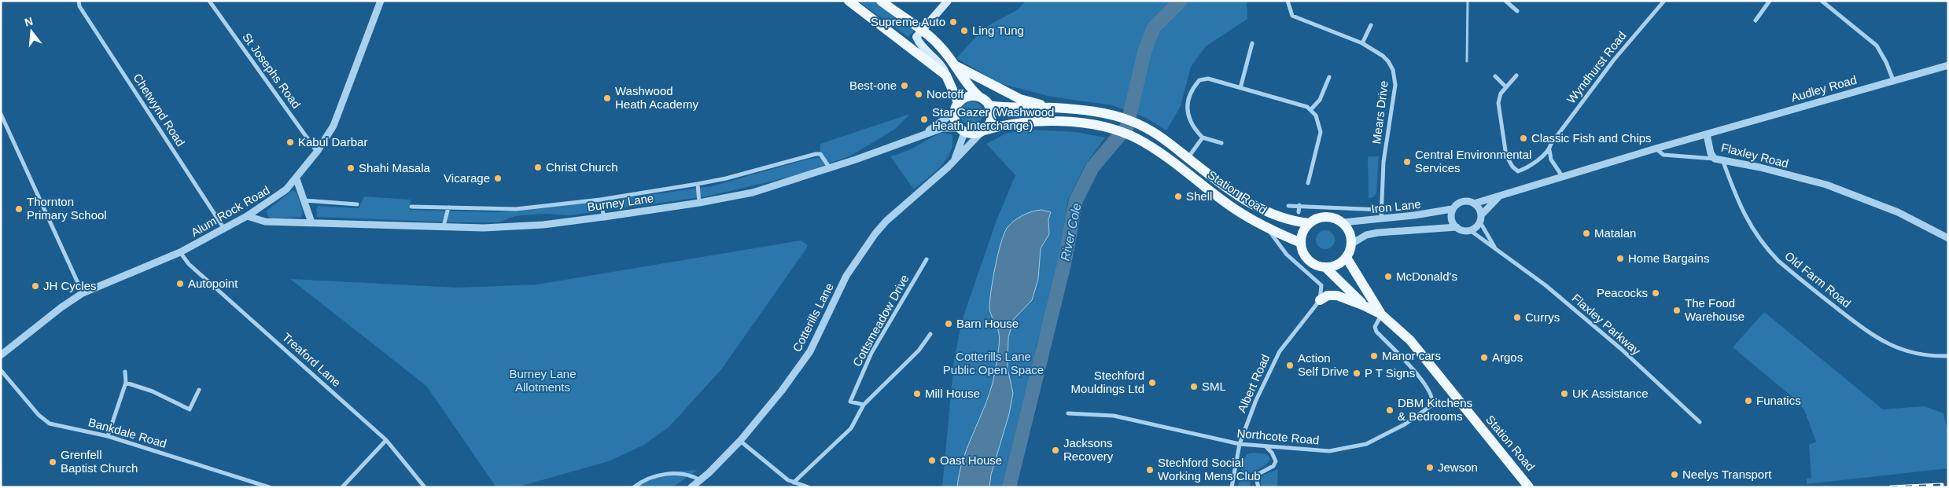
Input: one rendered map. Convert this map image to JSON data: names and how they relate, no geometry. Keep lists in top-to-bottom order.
{
  "streets": {
    "main road": ["Station Road"],
    "street": [
      "Wyndhurst Road",
      "St Josephs Road",
      "Audley Road",
      "Chetwynd Road",
      "Mears Drive",
      "Flaxley Road",
      "Burney Lane",
      "Iron Lane",
      "Alum Rock Road",
      "Old Farm Road",
      "Cotterills Lane",
      "Cottsmeadow Drive",
      "Flaxley Parkway",
      "Treaford Lane",
      "Albert Road",
      "Bankdale Road",
      "Northcote Road"
    ]
  },
  "crossings": [
    ["St Josephs Road", "Alum Rock Road"],
    ["Audley Road", "Flaxley Road"],
    ["Chetwynd Road", "Alum Rock Road"],
    ["Mears Drive", "Iron Lane"],
    ["Flaxley Road", "Iron Lane"],
    ["Flaxley Road", "Old Farm Road"],
    ["Flaxley Road", "Flaxley Parkway"],
    ["Station Road", "Burney Lane"],
    ["Station Road", "Cotterills Lane"],
    ["Station Road", "Albert Road"],
    ["Station Road", "Northcote Road"],
    ["Burney Lane", "Alum Rock Road"],
    ["Burney Lane", "Cotterills Lane"],
    ["Iron Lane", "Flaxley Parkway"],
    ["Alum Rock Road", "Treaford Lane"],
    ["Albert Road", "Northcote Road"]
  ],
  "water": ["River Cole"],
  "parks": ["Cotterills Lane Public Open Space", "Burney Lane Allotments"],
  "places": [
    "Supreme Auto",
    "Ling Tung",
    "Best-one",
    "Noctoff",
    "Washwood Heath Academy",
    "Star Gazer (Washwood Heath Interchange)",
    "Classic Fish and Chips",
    "Kabul Darbar",
    "Central Environmental Services",
    "Christ Church",
    "Shahi Masala",
    "Vicarage",
    "Shell",
    "Thornton Primary School",
    "Matalan",
    "Home Bargains",
    "McDonald's",
    "Autopoint",
    "JH Cycles",
    "Peacocks",
    "The Food Warehouse",
    "Currys",
    "Barn House",
    "Manor cars",
    "Argos",
    "Action Self Drive",
    "P T Signs",
    "Stechford Mouldings Ltd",
    "SML",
    "Mill House",
    "UK Assistance",
    "Funatics",
    "DBM Kitchens & Bedrooms",
    "Jacksons Recovery",
    "Oast House",
    "Grenfell Baptist Church",
    "Jewson",
    "Stechford Social Working Mens Club",
    "Neelys Transport"
  ],
  "north": "top"
}
